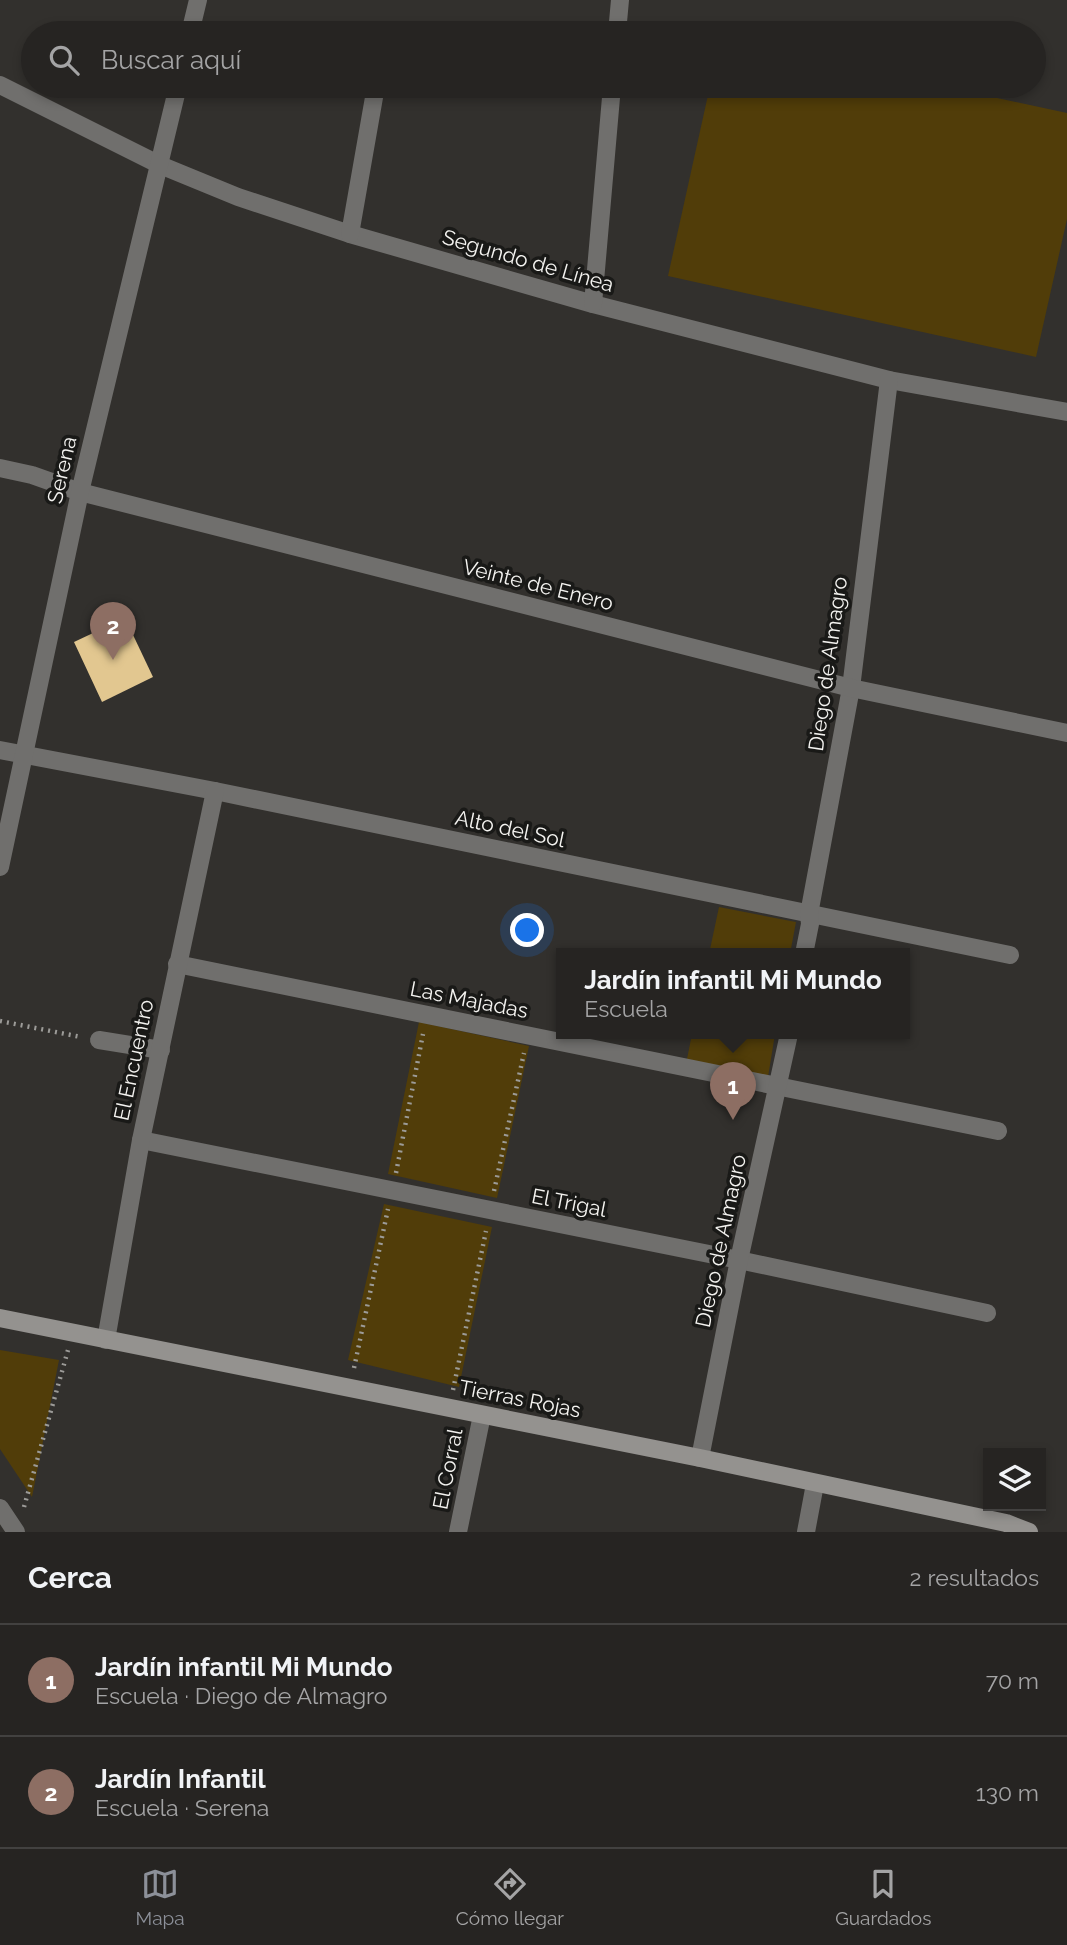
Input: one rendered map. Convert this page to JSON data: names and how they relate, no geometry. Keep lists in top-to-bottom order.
{
  "streets": {
    "main road": ["Tierras Rojas"],
    "street": [
      "Segundo de Línea",
      "Serena",
      "Veinte de Enero",
      "Diego de Almagro",
      "Alto del Sol",
      "Las Majadas",
      "El Encuentro",
      "El Trigal",
      "El Corral"
    ]
  },
  "crossings": [
    ["Segundo de Línea", "Serena"],
    ["Segundo de Línea", "Diego de Almagro"],
    ["Serena", "Veinte de Enero"],
    ["Serena", "Alto del Sol"],
    ["Veinte de Enero", "Diego de Almagro"],
    ["Diego de Almagro", "Alto del Sol"],
    ["Diego de Almagro", "Las Majadas"],
    ["Diego de Almagro", "El Trigal"],
    ["Diego de Almagro", "Tierras Rojas"],
    ["Alto del Sol", "El Encuentro"],
    ["Las Majadas", "El Encuentro"],
    ["El Encuentro", "El Trigal"],
    ["El Encuentro", "Tierras Rojas"],
    ["Tierras Rojas", "El Corral"]
  ],
  "page": {
    "search": "Buscar aquí",
    "pins": ["2", "1"],
    "popup": ["Jardín infantil Mi Mundo", "Escuela"],
    "heading": ["Cerca", "2 resultados"],
    "list": [
      {
        "mark": "1",
        "name": "Jardín infantil Mi Mundo",
        "note": "Escuela · Diego de Almagro",
        "value": "70 m"
      },
      {
        "mark": "2",
        "name": "Jardín Infantil",
        "note": "Escuela · Serena",
        "value": "130 m"
      }
    ],
    "nav": ["Mapa", "Cómo llegar", "Guardados"]
  }
}
